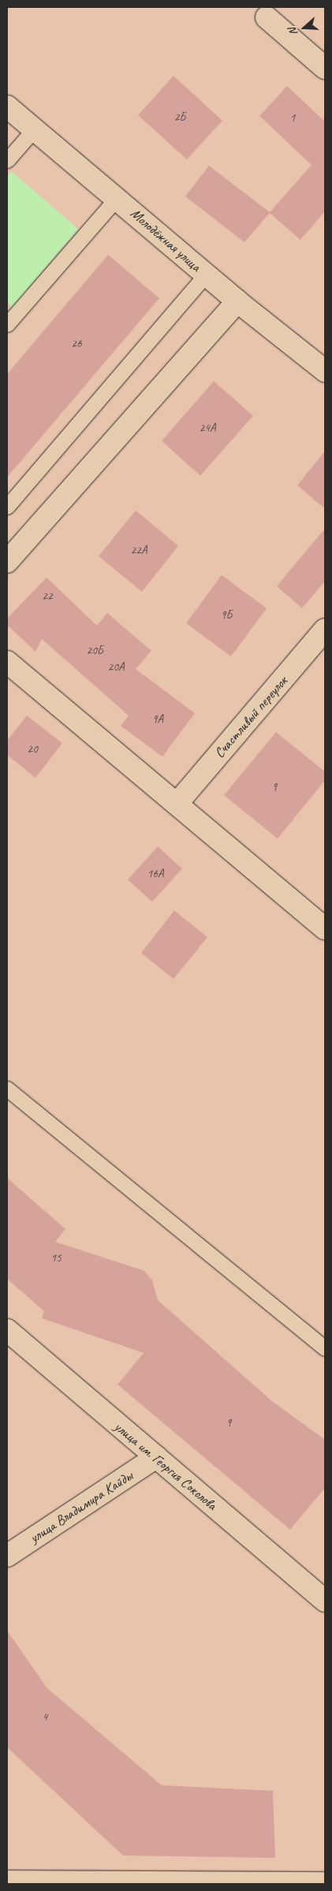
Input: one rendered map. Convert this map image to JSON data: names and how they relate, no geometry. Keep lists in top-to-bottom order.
{
  "streets": {
    "street": [
      "Молодёжная улица",
      "Счастливый переулок",
      "улица им. Георгия Соколова",
      "улица Владимира Кайды"
    ]
  },
  "crossings": [
    ["улица им. Георгия Соколова", "улица Владимира Кайды"]
  ],
  "house_numbers": [
    "2Б",
    "1",
    "26",
    "24А",
    "22А",
    "22",
    "9Б",
    "20Б",
    "20А",
    "9А",
    "20",
    "9",
    "16А",
    "15",
    "9",
    "4"
  ],
  "north": "left"
}
